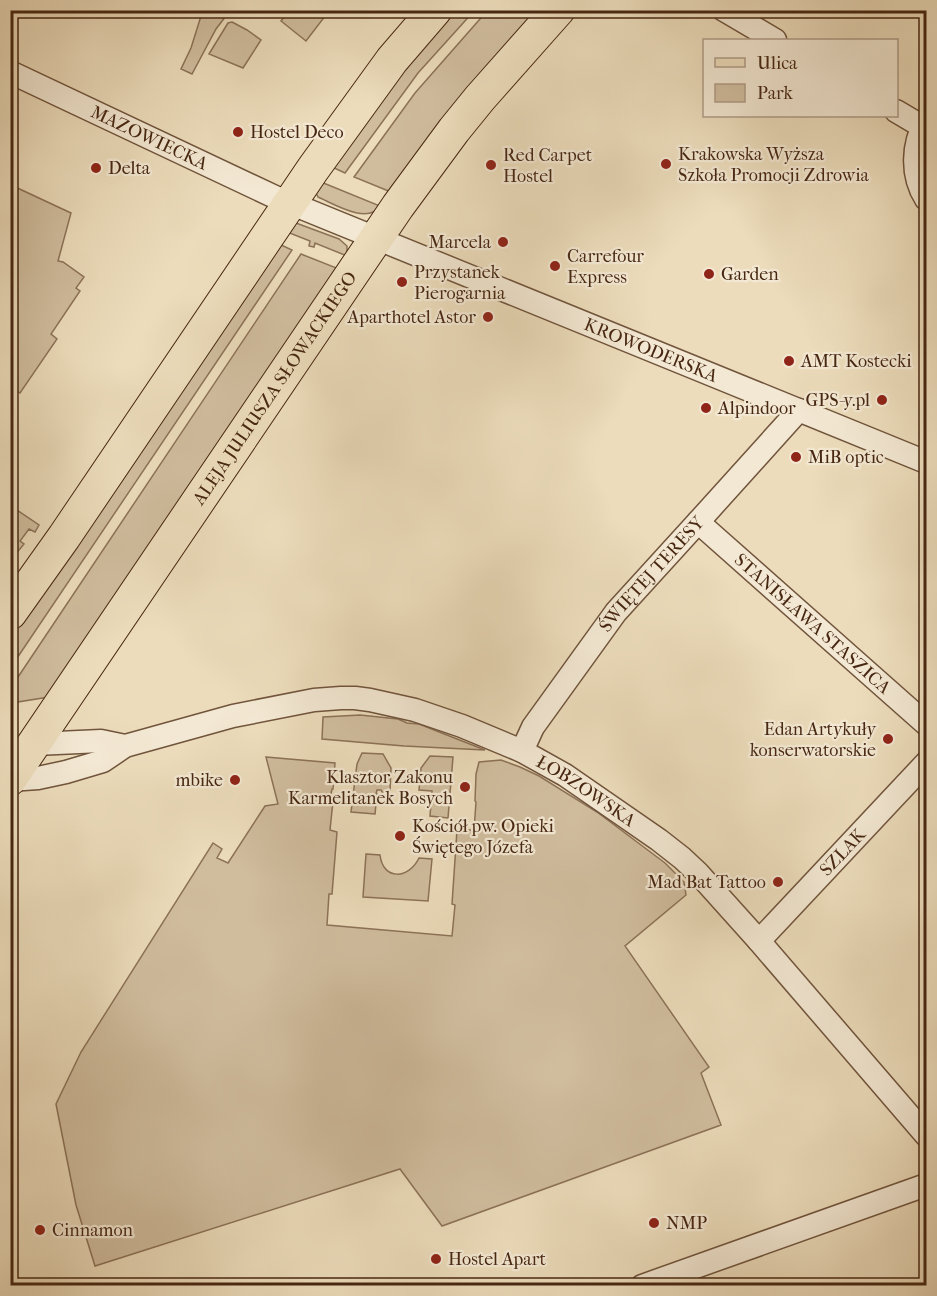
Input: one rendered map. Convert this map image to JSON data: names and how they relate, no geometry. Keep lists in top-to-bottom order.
{
  "streets": {
    "main road": ["ALEJA JULIUSZA SŁOWACKIEGO"],
    "street": [
      "MAZOWIECKA",
      "KROWODERSKA",
      "ŚWIĘTEJ TERESY",
      "STANISŁAWA STASZICA",
      "ŁOBZOWSKA",
      "SZLAK"
    ]
  },
  "crossings": [
    ["MAZOWIECKA", "KROWODERSKA"],
    ["MAZOWIECKA", "ALEJA JULIUSZA SŁOWACKIEGO"],
    ["KROWODERSKA", "ALEJA JULIUSZA SŁOWACKIEGO"],
    ["KROWODERSKA", "ŚWIĘTEJ TERESY"],
    ["ALEJA JULIUSZA SŁOWACKIEGO", "ŁOBZOWSKA"],
    ["ŚWIĘTEJ TERESY", "STANISŁAWA STASZICA"],
    ["ŚWIĘTEJ TERESY", "ŁOBZOWSKA"],
    ["ŁOBZOWSKA", "SZLAK"]
  ],
  "places": [
    "Hostel Deco",
    "Krakowska Wyższa Szkoła Promocji Zdrowia",
    "Red Carpet Hostel",
    "Delta",
    "Marcela",
    "Carrefour Express",
    "Garden",
    "Przystanek Pierogarnia",
    "Aparthotel Astor",
    "AMT Kostecki",
    "GPS-y.pl",
    "Alpindoor",
    "MiB optic",
    "Edan Artykuły konserwatorskie",
    "mbike",
    "Klasztor Zakonu Karmelitanek Bosych",
    "Kościół pw. Opieki Świętego Józefa",
    "Mad Bat Tattoo",
    "NMP",
    "Cinnamon",
    "Hostel Apart"
  ],
  "legend": ["Ulica", "Park"]
}
